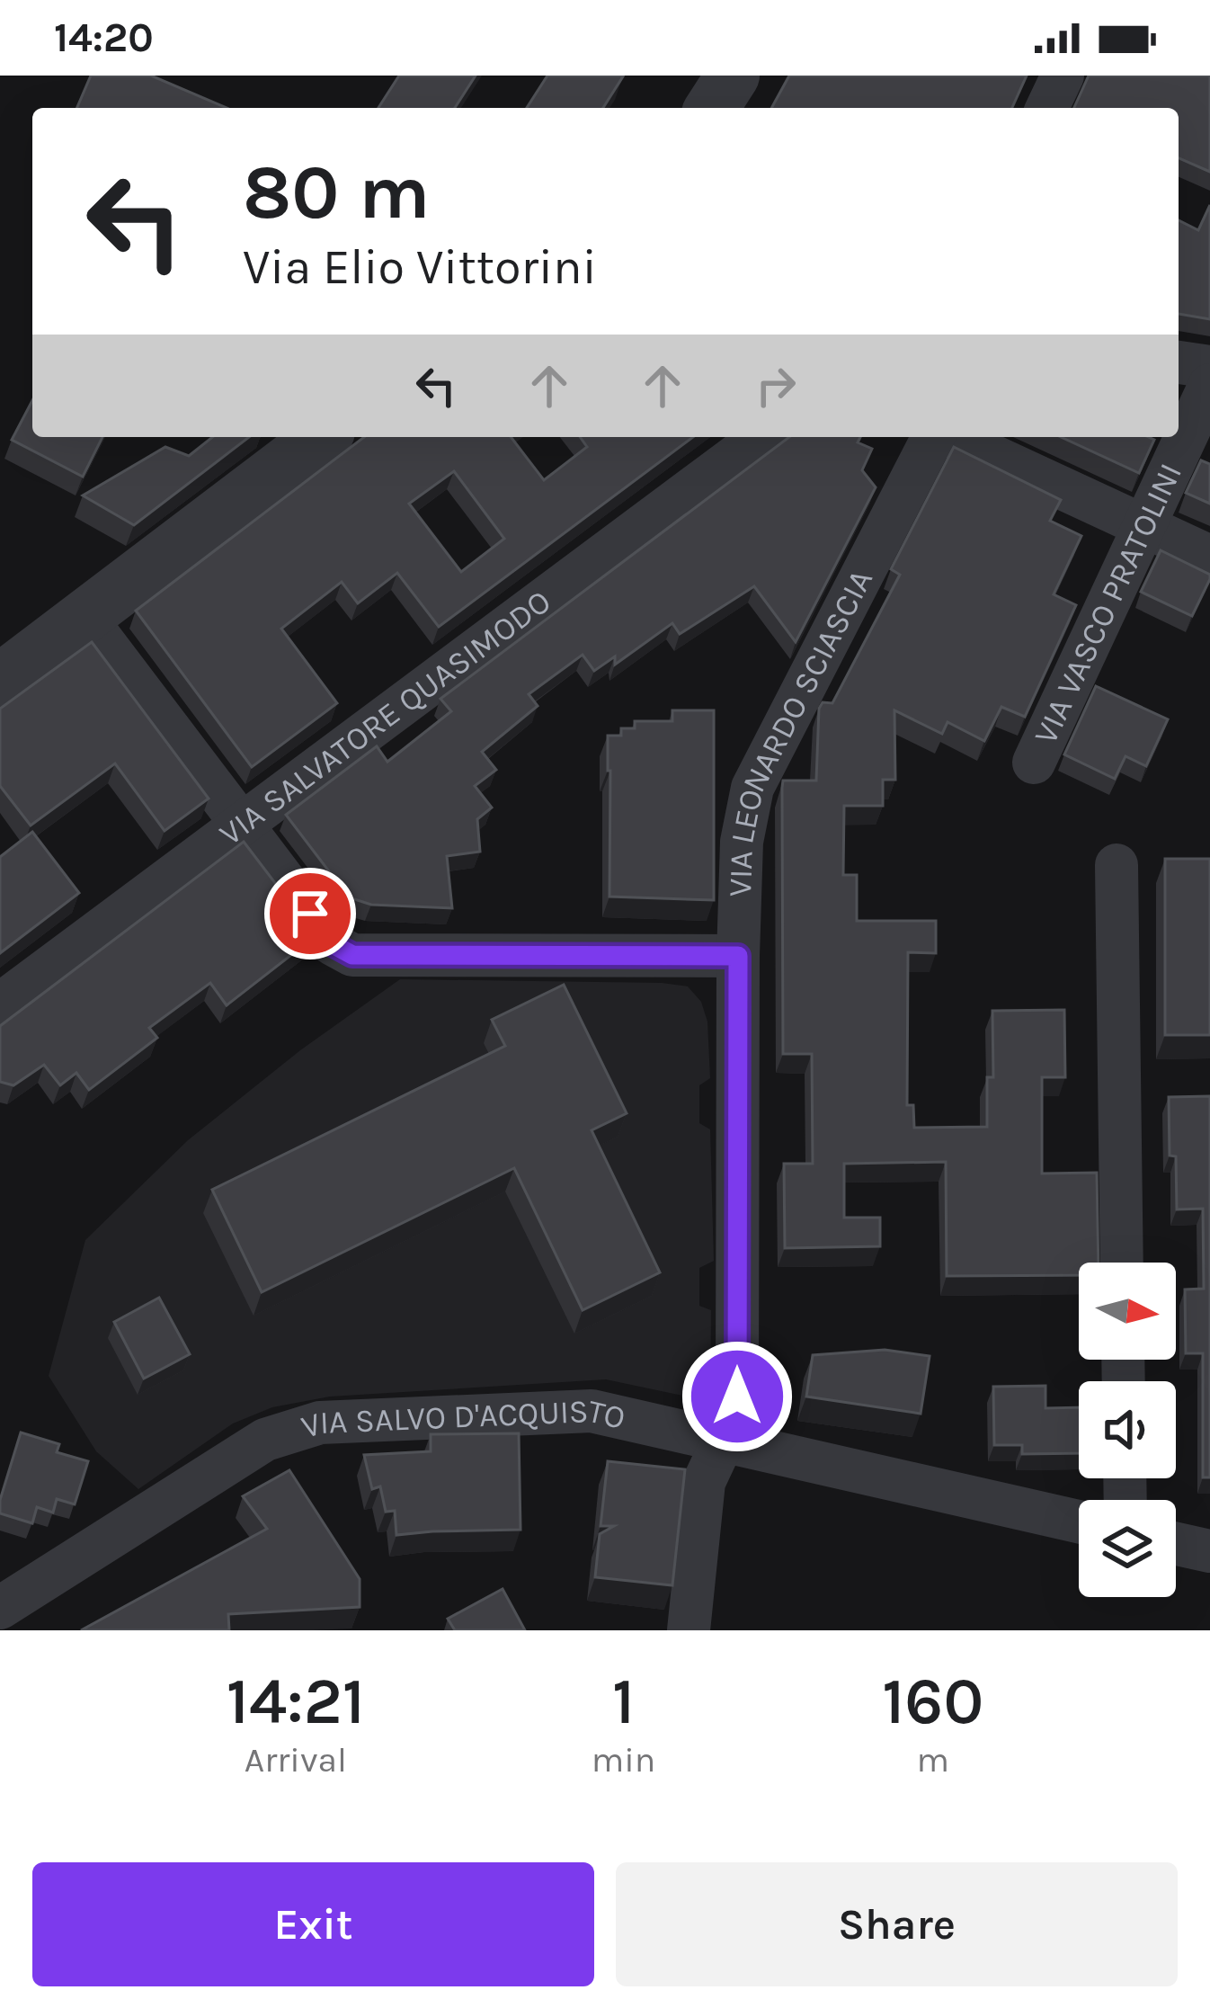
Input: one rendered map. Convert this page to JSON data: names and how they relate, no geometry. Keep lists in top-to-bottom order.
{
  "streets": {
    "street": [
      "VIA VASCO PRATOLINI",
      "VIA SALVATORE QUASIMODO",
      "VIA LEONARDO SCIASCIA",
      "VIA SALVO D'ACQUISTO"
    ]
  },
  "crossings": [
    ["VIA LEONARDO SCIASCIA", "VIA SALVO D'ACQUISTO"]
  ],
  "north": "right",
  "page": {
    "status": "14:20",
    "turn": ["80 m", "Via Elio Vittorini"],
    "eta": [
      "14:21",
      "Arrival",
      "1",
      "min",
      "160",
      "m"
    ],
    "buttons": ["Exit", "Share"]
  }
}
